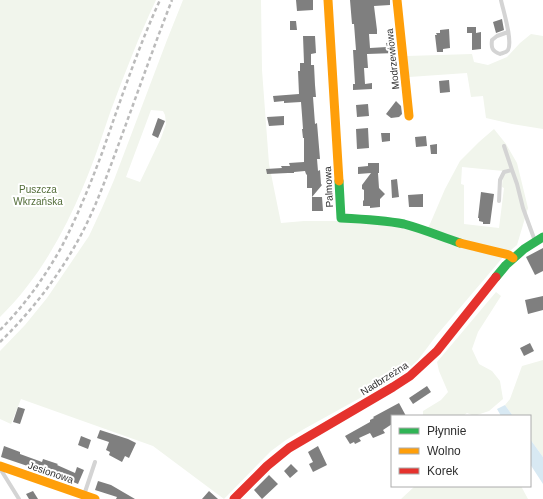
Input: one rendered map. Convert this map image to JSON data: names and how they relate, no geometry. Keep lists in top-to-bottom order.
{
  "streets": {
    "street": [
      "Modrzewiowa",
      "Palmowa",
      "Nadbrzeżna",
      "Jesionowa"
    ]
  },
  "crossings": [
    ["Palmowa", "Nadbrzeżna"]
  ],
  "parks": ["Puszcza Wkrzańska"],
  "legend": ["Płynnie", "Wolno", "Korek"]
}
